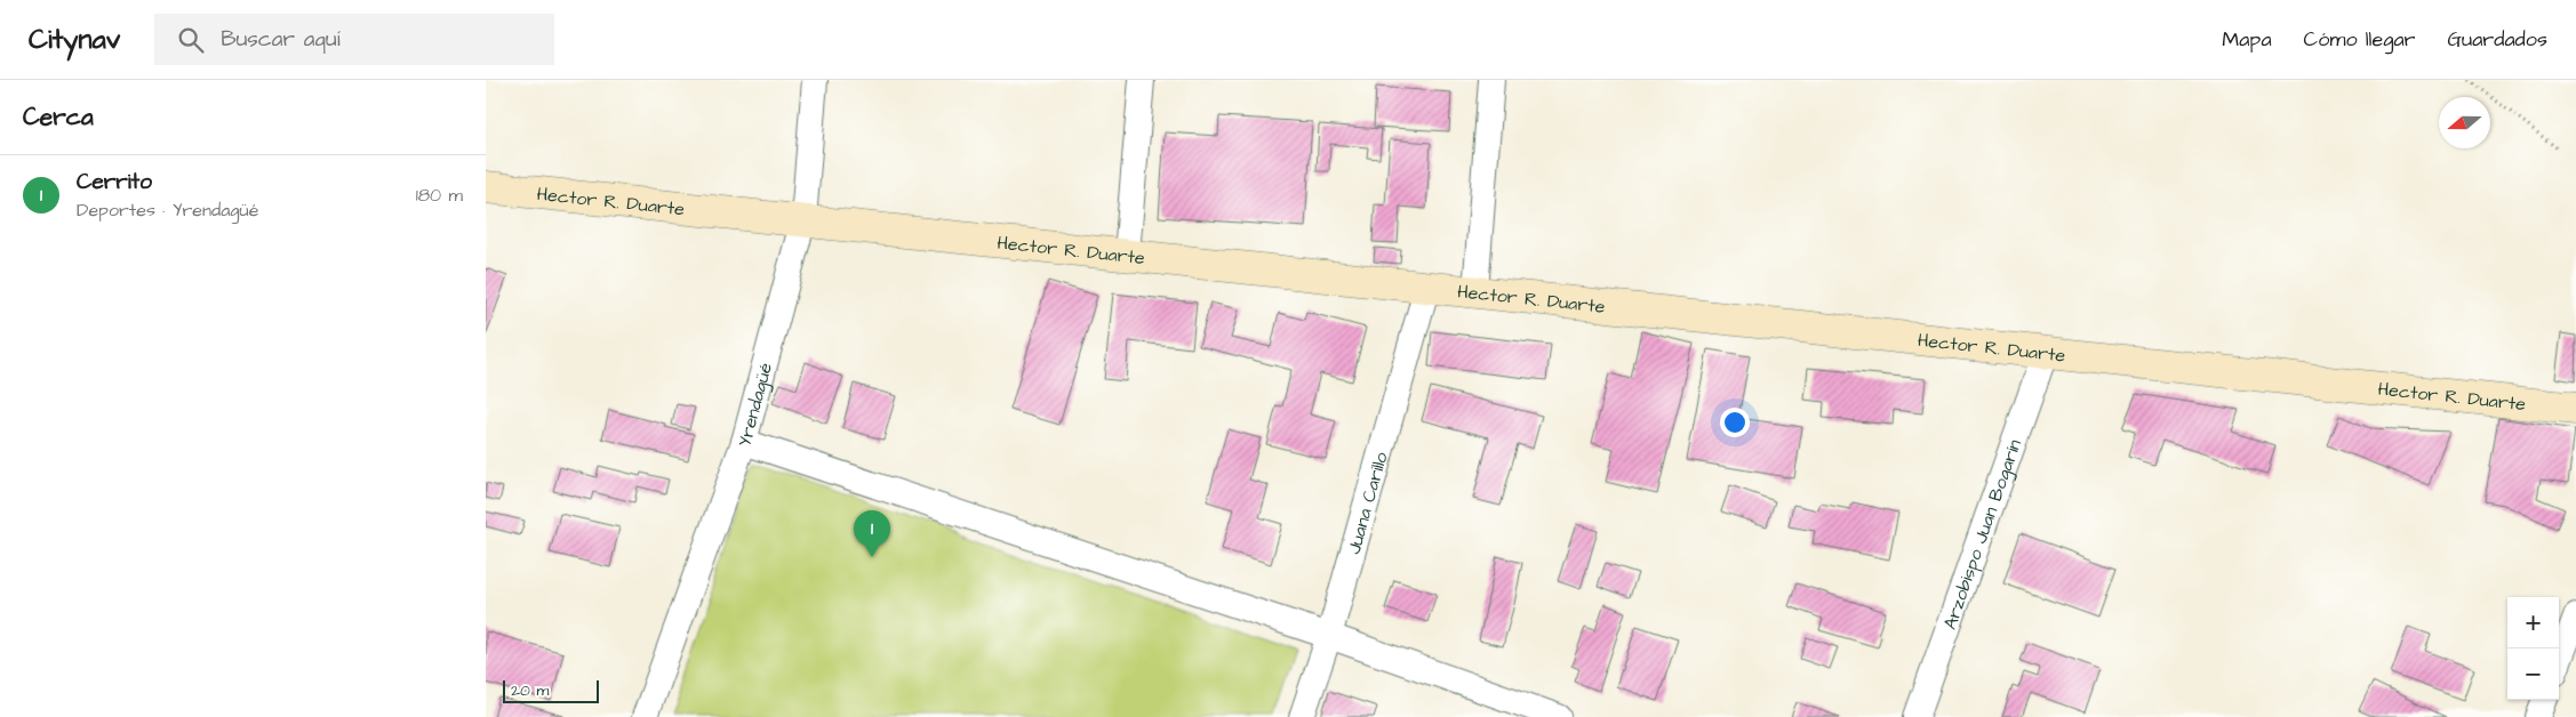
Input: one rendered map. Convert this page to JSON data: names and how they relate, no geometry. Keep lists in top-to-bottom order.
{
  "streets": {
    "street": [
      "Hector R. Duarte",
      "Yrendagüé",
      "Juana Carillo",
      "Arzobispo Juan Bogarín"
    ]
  },
  "crossings": [
    ["Hector R. Duarte", "Yrendagüé"],
    ["Hector R. Duarte", "Juana Carillo"],
    ["Hector R. Duarte", "Arzobispo Juan Bogarín"]
  ],
  "scale_bar": "20 m",
  "north": "left",
  "page": {
    "header": "Citynav",
    "search": "Buscar aquí",
    "nav": ["Mapa", "Cómo llegar", "Guardados"],
    "heading": "Cerca",
    "list": [
      {
        "mark": "1",
        "name": "Cerrito",
        "note": "Deportes · Yrendagüé",
        "value": "180 m"
      }
    ],
    "pins": "1",
    "map_buttons": ["+", "−"],
    "scale": "20 m"
  }
}
